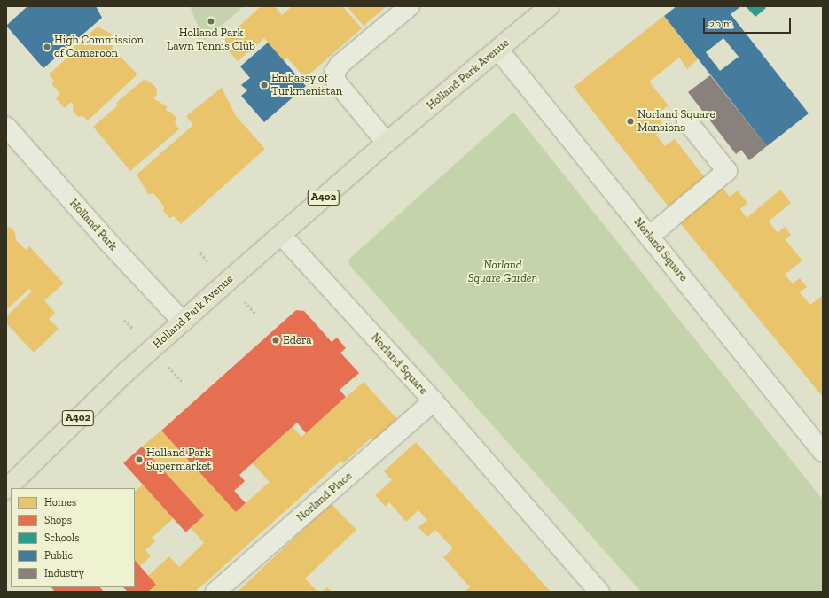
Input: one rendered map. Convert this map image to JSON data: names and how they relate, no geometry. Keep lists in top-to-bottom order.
{
  "streets": {
    "main road": ["Holland Park Avenue", "A402"],
    "street": ["Holland Park", "Norland Square", "Norland Place"]
  },
  "crossings": [
    ["Holland Park Avenue", "Holland Park"],
    ["Holland Park Avenue", "Norland Square"],
    ["Norland Square", "Norland Place"]
  ],
  "parks": ["Norland Square Garden"],
  "places": [
    "Holland Park Lawn Tennis Club",
    "High Commission of Cameroon",
    "Embassy of Turkmenistan",
    "Norland Square Mansions",
    "Edera",
    "Holland Park Supermarket"
  ],
  "legend": [
    "Homes",
    "Shops",
    "Schools",
    "Public",
    "Industry"
  ],
  "scale_bar": "20 m"
}
